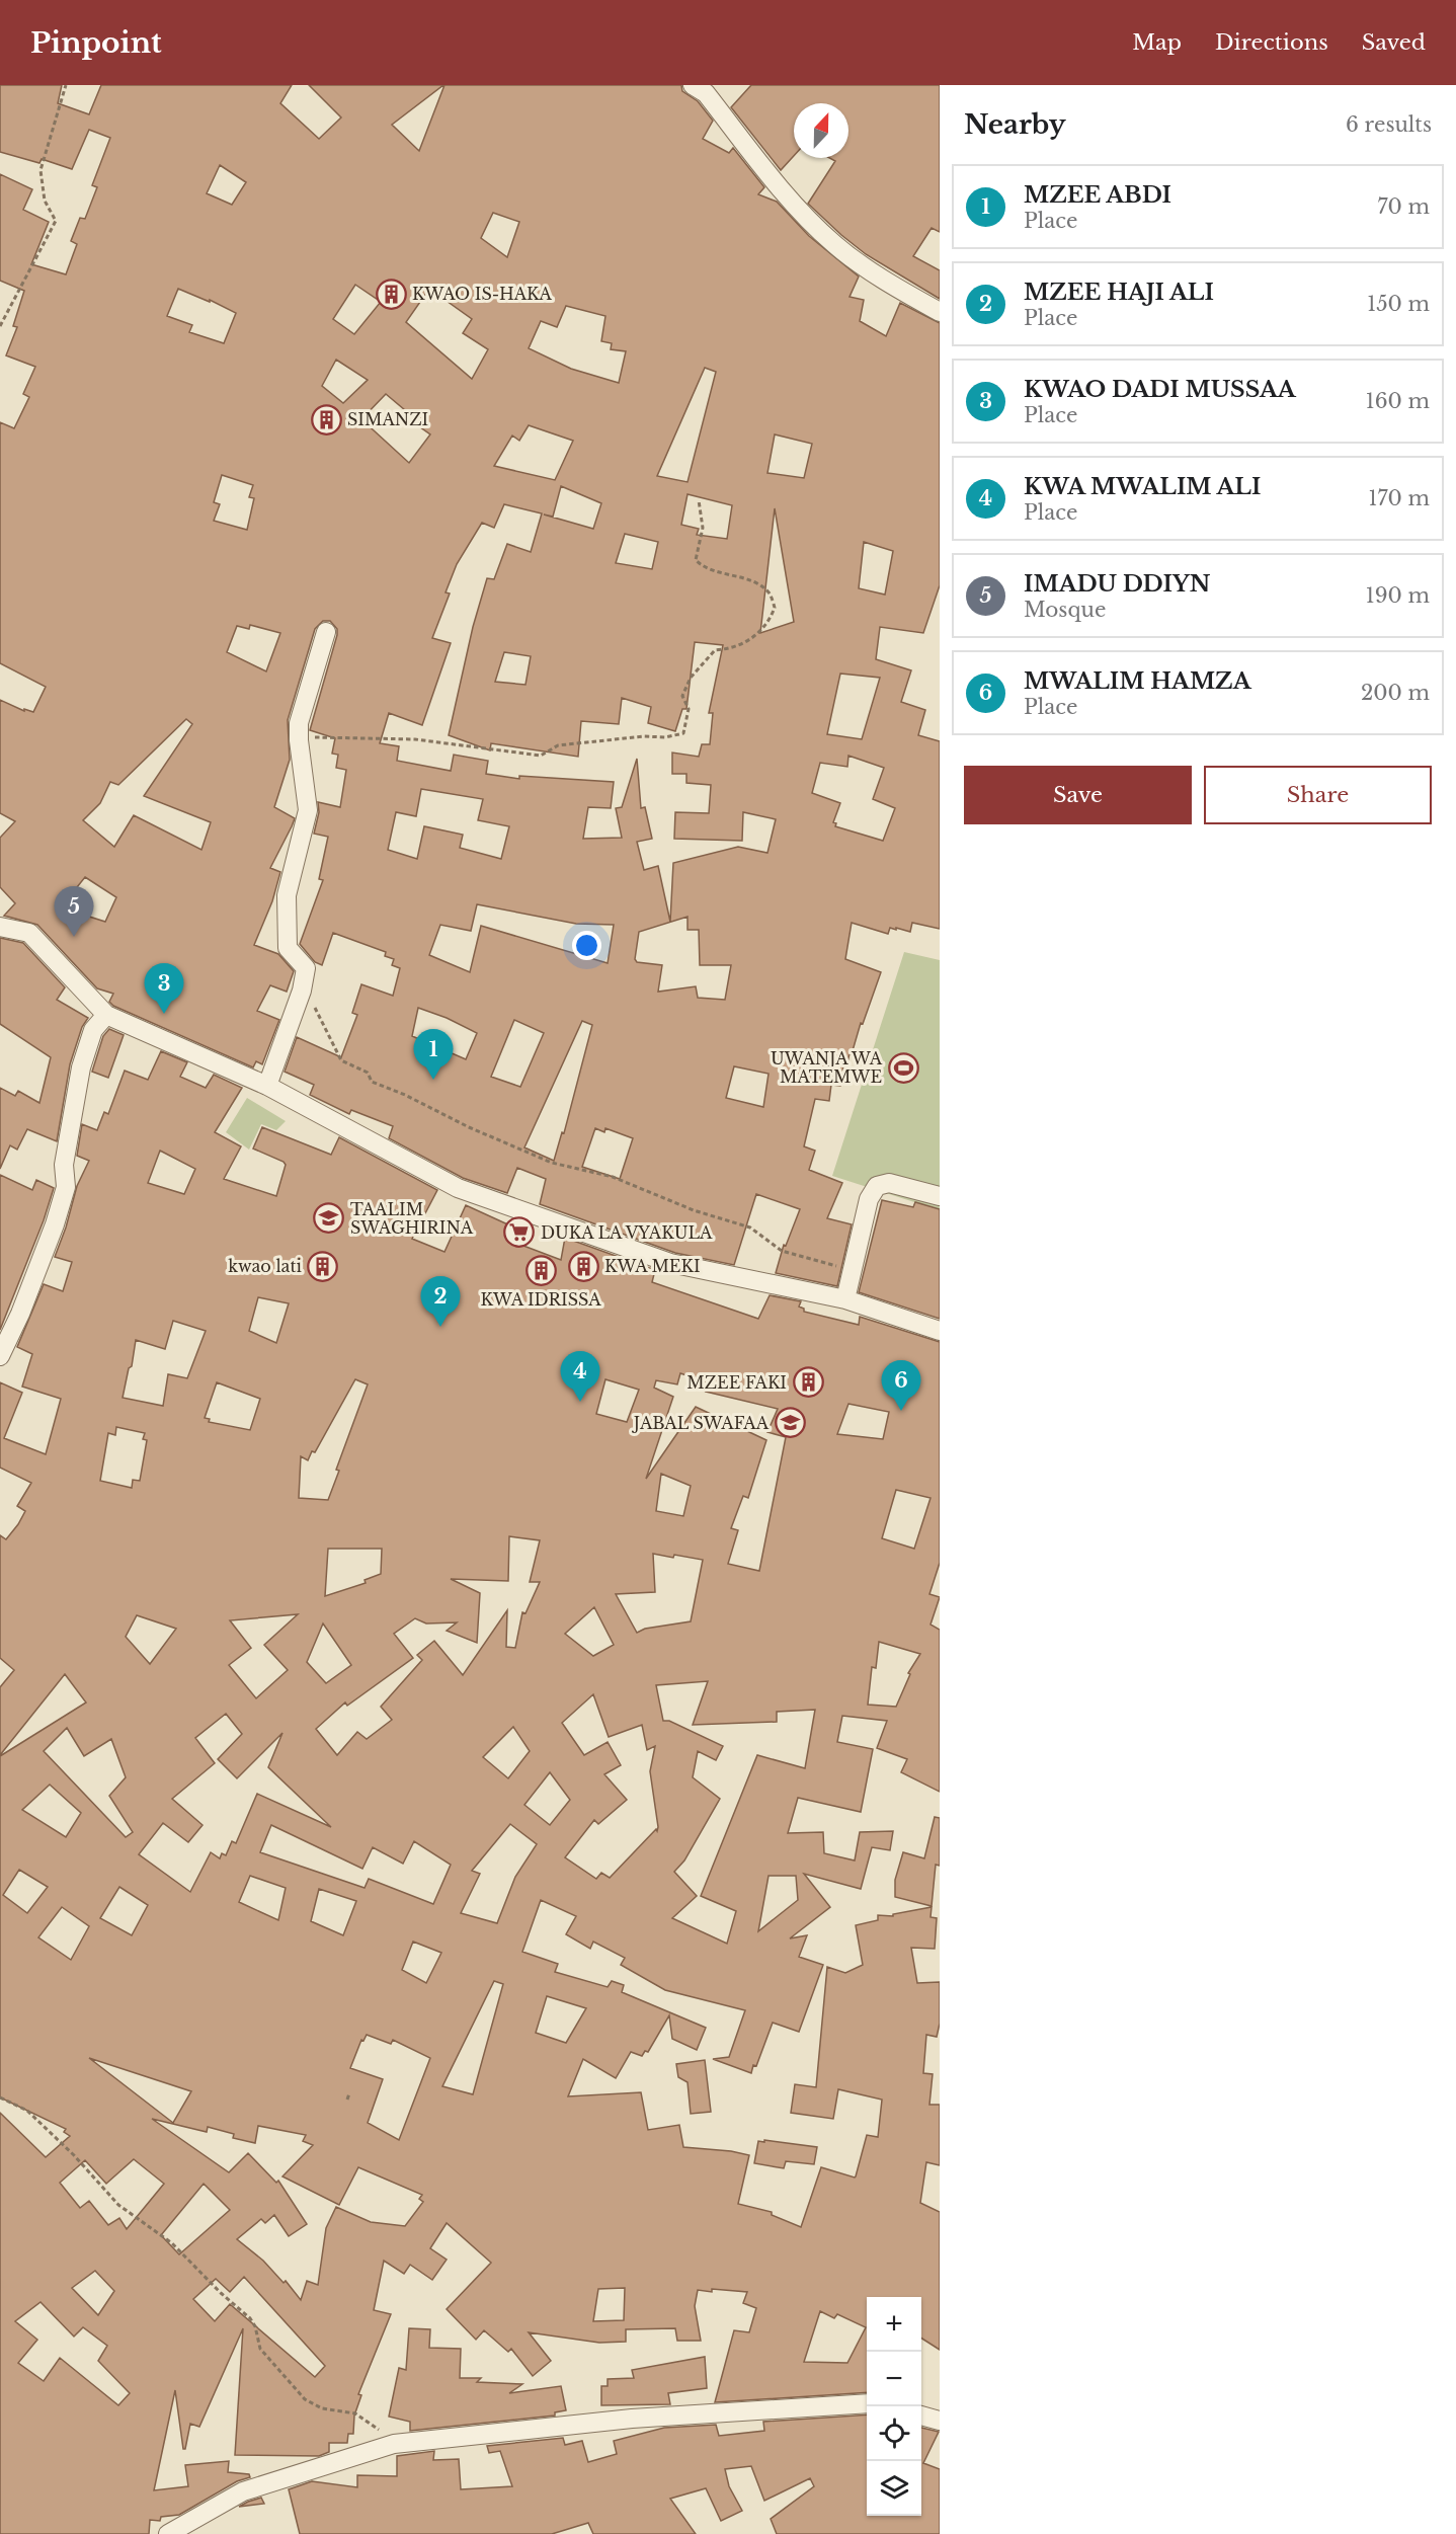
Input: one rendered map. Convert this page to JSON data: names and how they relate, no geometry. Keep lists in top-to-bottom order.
{
  "places": {
    "building": [
      "KWAO IS-HAKA",
      "SIMANZI",
      "kwao lati",
      "KWA MEKI",
      "KWA IDRISSA",
      "MZEE FAKI"
    ],
    "sports": ["UWANJA WA MATEMWE"],
    "school or university": ["TAALIM SWAGHIRINA", "JABAL SWAFAA"],
    "supermarket": ["DUKA LA VYAKULA"]
  },
  "north": "top",
  "page": {
    "header": "Pinpoint",
    "nav": ["Map", "Directions", "Saved"],
    "heading": ["Nearby", "6 results"],
    "list": [
      {
        "mark": "1",
        "name": "MZEE ABDI",
        "note": "Place",
        "value": "70 m"
      },
      {
        "mark": "2",
        "name": "MZEE HAJI ALI",
        "note": "Place",
        "value": "150 m"
      },
      {
        "mark": "3",
        "name": "KWAO DADI MUSSAA",
        "note": "Place",
        "value": "160 m"
      },
      {
        "mark": "4",
        "name": "KWA MWALIM ALI",
        "note": "Place",
        "value": "170 m"
      },
      {
        "mark": "5",
        "name": "IMADU DDIYN",
        "note": "Mosque",
        "value": "190 m"
      },
      {
        "mark": "6",
        "name": "MWALIM HAMZA",
        "note": "Place",
        "value": "200 m"
      }
    ],
    "buttons": ["Save", "Share"],
    "pins": [
      "5",
      "3",
      "1",
      "2",
      "4",
      "6"
    ],
    "map_buttons": ["+", "−"]
  }
}
